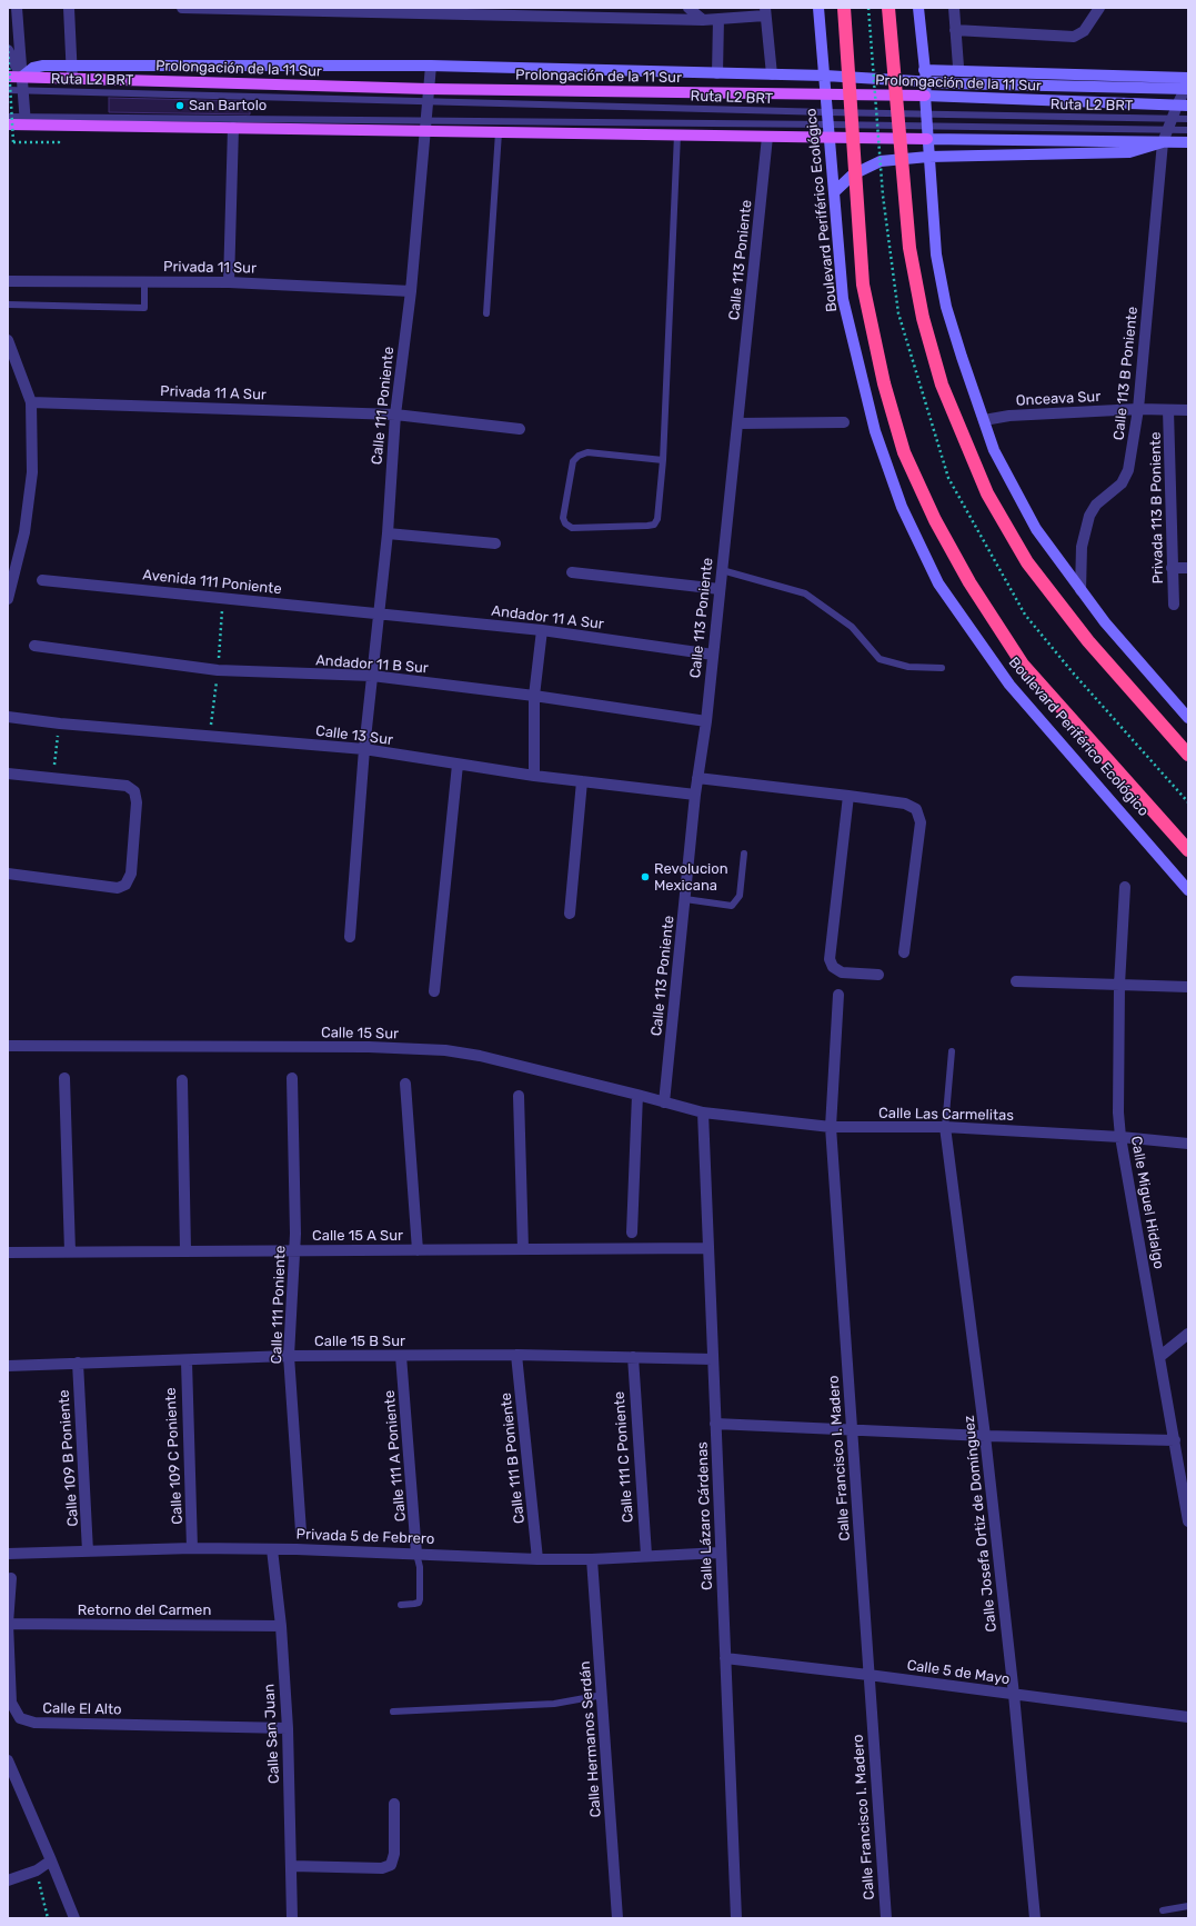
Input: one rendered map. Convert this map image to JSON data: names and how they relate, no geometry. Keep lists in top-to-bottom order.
{
  "streets": {
    "highway": ["Boulevard Periférico Ecológico"],
    "main road": ["Prolongación de la 11 Sur"],
    "street": [
      "Calle 113 Poniente",
      "Privada 11 Sur",
      "Calle 113 B Poniente",
      "Privada 11 A Sur",
      "Onceava Sur",
      "Calle 111 Poniente",
      "Privada 113 B Poniente",
      "Avenida 111 Poniente",
      "Andador 11 A Sur",
      "Andador 11 B Sur",
      "Calle 13 Sur",
      "Calle 15 Sur",
      "Calle Las Carmelitas",
      "Calle Miguel Hidalgo",
      "Calle 15 A Sur",
      "Calle 15 B Sur",
      "Calle 109 C Poniente",
      "Calle 111 A Poniente",
      "Calle 111 C Poniente",
      "Calle 109 B Poniente",
      "Calle 111 B Poniente",
      "Calle Francisco I. Madero",
      "Calle Lázaro Cárdenas",
      "Calle Josefa Ortiz de Domínguez",
      "Privada 5 de Febrero",
      "Retorno del Carmen",
      "Calle 5 de Mayo",
      "Calle El Alto",
      "Calle San Juan",
      "Calle Hermanos Serdán"
    ],
    "lane": ["Ruta L2 BRT"]
  },
  "crossings": [
    ["Prolongación de la 11 Sur", "Boulevard Periférico Ecológico"],
    ["Prolongación de la 11 Sur", "Calle 113 B Poniente"],
    ["Prolongación de la 11 Sur", "Calle 111 Poniente"],
    ["Ruta L2 BRT", "Boulevard Periférico Ecológico"],
    ["Ruta L2 BRT", "Calle 113 B Poniente"],
    ["Ruta L2 BRT", "Calle 111 Poniente"],
    ["Calle 113 Poniente", "Andador 11 A Sur"],
    ["Calle 113 Poniente", "Andador 11 B Sur"],
    ["Calle 113 Poniente", "Calle 13 Sur"],
    ["Calle 113 Poniente", "Calle 15 Sur"],
    ["Privada 11 Sur", "Calle 111 Poniente"],
    ["Calle 113 B Poniente", "Onceava Sur"],
    ["Privada 11 A Sur", "Calle 111 Poniente"],
    ["Onceava Sur", "Privada 113 B Poniente"],
    ["Calle 111 Poniente", "Avenida 111 Poniente"],
    ["Calle 111 Poniente", "Andador 11 A Sur"],
    ["Calle 111 Poniente", "Andador 11 B Sur"],
    ["Calle 111 Poniente", "Calle 13 Sur"],
    ["Calle 111 Poniente", "Calle 15 A Sur"],
    ["Calle 111 Poniente", "Calle 15 B Sur"],
    ["Avenida 111 Poniente", "Andador 11 A Sur"],
    ["Calle 15 Sur", "Calle Las Carmelitas"],
    ["Calle 15 Sur", "Calle Lázaro Cárdenas"],
    ["Calle Las Carmelitas", "Calle Miguel Hidalgo"],
    ["Calle Las Carmelitas", "Calle Francisco I. Madero"],
    ["Calle Las Carmelitas", "Calle Lázaro Cárdenas"],
    ["Calle Las Carmelitas", "Calle Josefa Ortiz de Domínguez"],
    ["Calle 15 A Sur", "Calle Lázaro Cárdenas"],
    ["Calle 15 B Sur", "Calle 109 C Poniente"],
    ["Calle 15 B Sur", "Calle 111 A Poniente"],
    ["Calle 15 B Sur", "Calle 111 C Poniente"],
    ["Calle 15 B Sur", "Calle 109 B Poniente"],
    ["Calle 15 B Sur", "Calle 111 B Poniente"],
    ["Calle 15 B Sur", "Calle Lázaro Cárdenas"],
    ["Calle 109 C Poniente", "Privada 5 de Febrero"],
    ["Calle 111 A Poniente", "Privada 5 de Febrero"],
    ["Calle 111 C Poniente", "Privada 5 de Febrero"],
    ["Calle 109 B Poniente", "Privada 5 de Febrero"],
    ["Calle 111 B Poniente", "Privada 5 de Febrero"],
    ["Calle Francisco I. Madero", "Calle 5 de Mayo"],
    ["Calle Lázaro Cárdenas", "Privada 5 de Febrero"],
    ["Calle Lázaro Cárdenas", "Calle 5 de Mayo"],
    ["Calle Josefa Ortiz de Domínguez", "Calle 5 de Mayo"],
    ["Privada 5 de Febrero", "Calle San Juan"],
    ["Privada 5 de Febrero", "Calle Hermanos Serdán"],
    ["Retorno del Carmen", "Calle El Alto"],
    ["Retorno del Carmen", "Calle San Juan"],
    ["Calle El Alto", "Calle San Juan"]
  ],
  "places": ["San Bartolo", "Revolucion Mexicana"]
}
